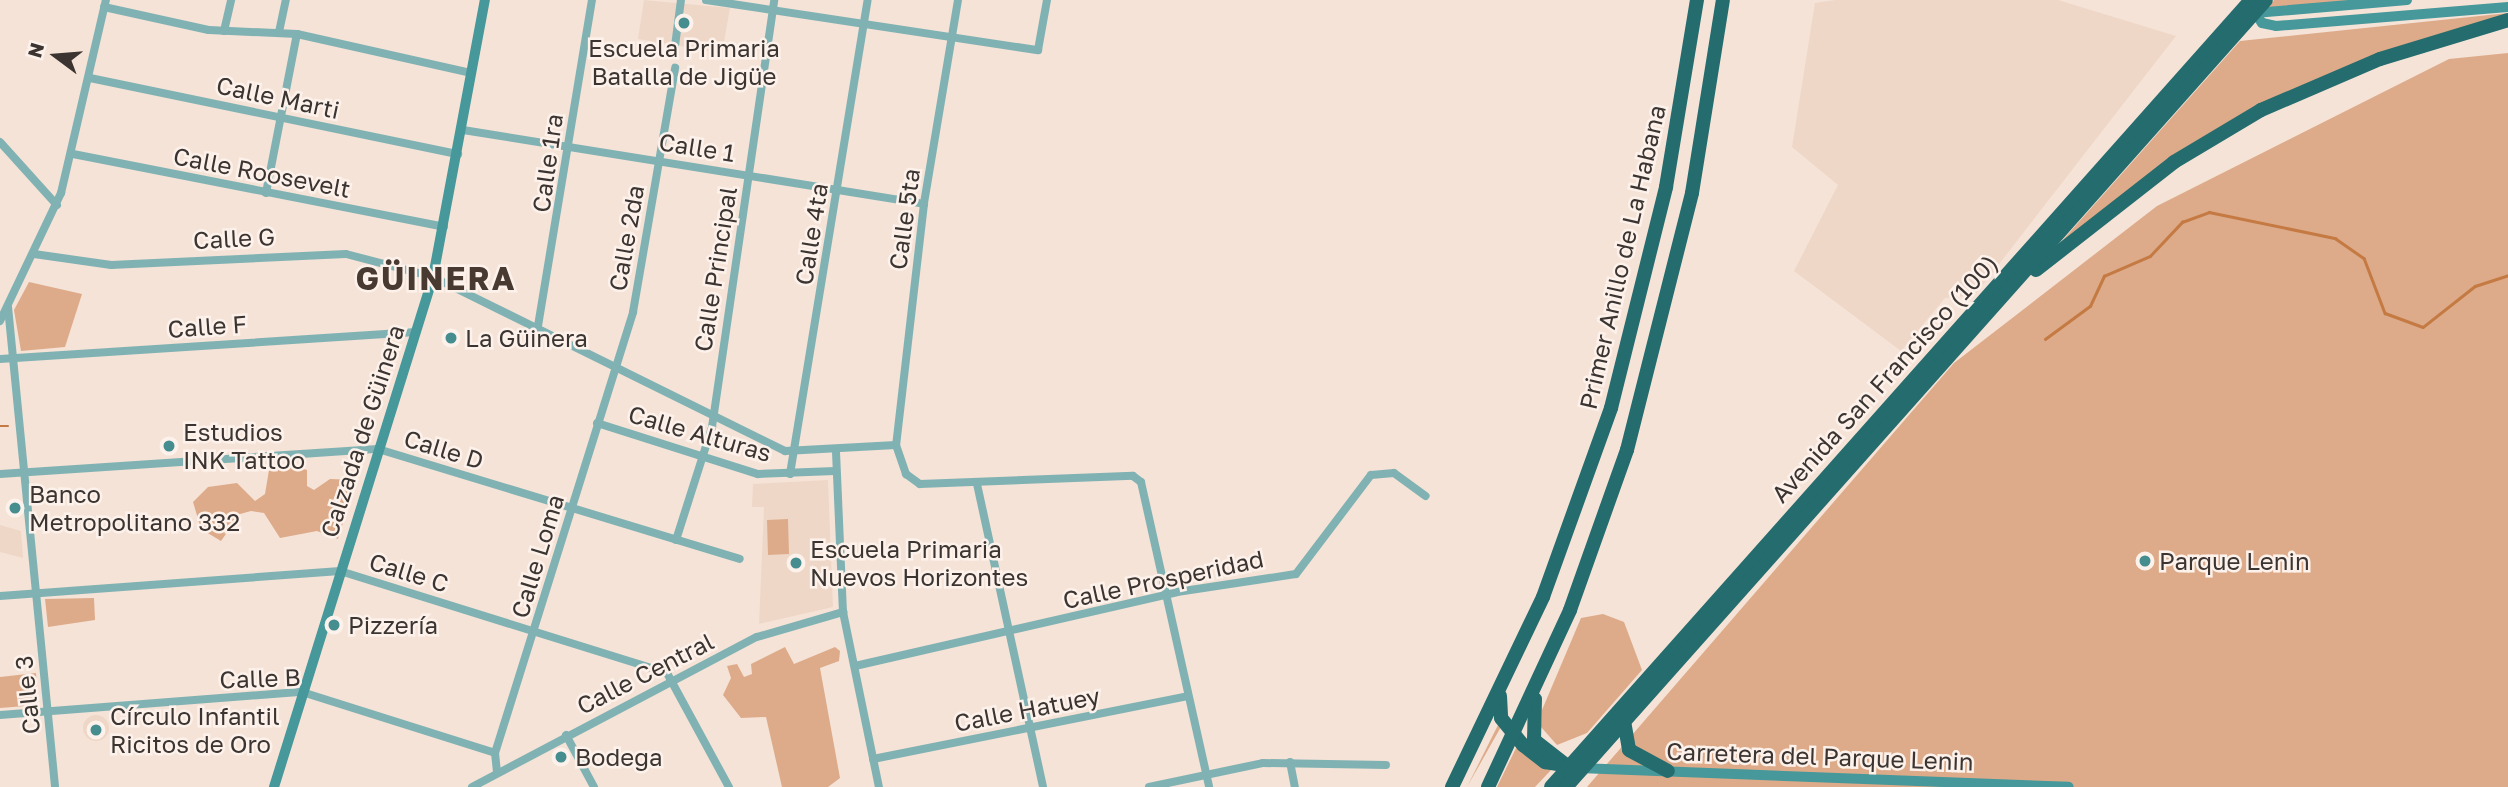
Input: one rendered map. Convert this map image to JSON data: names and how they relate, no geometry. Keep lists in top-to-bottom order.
{
  "streets": {
    "highway": ["Primer Anillo de La Habana", "Avenida San Francisco (100)"],
    "main road": ["Calzada de Güinera", "Carretera del Parque Lenin"],
    "street": [
      "Calle Marti",
      "Calle 1",
      "Calle 1ra",
      "Calle Roosevelt",
      "Calle 5ta",
      "Calle 4ta",
      "Calle G",
      "Calle 2da",
      "Calle Principal",
      "Calle F",
      "Calle Alturas",
      "Calle D",
      "Calle Loma",
      "Calle C",
      "Calle Prosperidad",
      "Calle Central",
      "Calle B",
      "Calle 3",
      "Calle Hatuey"
    ]
  },
  "crossings": [
    ["Calle Marti", "Calzada de Güinera"],
    ["Calle 1", "Calle 1ra"],
    ["Calle 1", "Calle 5ta"],
    ["Calle 1", "Calle 4ta"],
    ["Calle 1", "Calle 2da"],
    ["Calle 1", "Calle Principal"],
    ["Calle 1", "Calzada de Güinera"],
    ["Calle 1ra", "Calle G"],
    ["Calle Roosevelt", "Calzada de Güinera"],
    ["Calle 4ta", "Calle G"],
    ["Calle 4ta", "Calle Alturas"],
    ["Calle G", "Calle 2da"],
    ["Calle G", "Calle Principal"],
    ["Calle G", "Calzada de Güinera"],
    ["Calle G", "Calle Loma"],
    ["Calle 2da", "Calle Loma"],
    ["Calle Principal", "Calle Alturas"],
    ["Calle Principal", "Calle D"],
    ["Calle F", "Calzada de Güinera"],
    ["Calle F", "Calle 3"],
    ["Avenida San Francisco (100)", "Carretera del Parque Lenin"],
    ["Calzada de Güinera", "Calle D"],
    ["Calzada de Güinera", "Calle C"],
    ["Calzada de Güinera", "Calle B"],
    ["Calle Alturas", "Calle Loma"],
    ["Calle D", "Calle Loma"],
    ["Calle D", "Calle 3"],
    ["Calle Loma", "Calle C"],
    ["Calle Loma", "Calle B"],
    ["Calle C", "Calle Central"],
    ["Calle C", "Calle 3"],
    ["Calle B", "Calle 3"]
  ],
  "districts": ["GÜINERA"],
  "places": [
    "Escuela Primaria Batalla de Jigüe",
    "La Güinera",
    "Estudios INK Tattoo",
    "Banco Metropolitano 332",
    "Parque Lenin",
    "Escuela Primaria Nuevos Horizontes",
    "Pizzería",
    "Círculo Infantil Ricitos de Oro",
    "Bodega"
  ],
  "north": "left"
}
